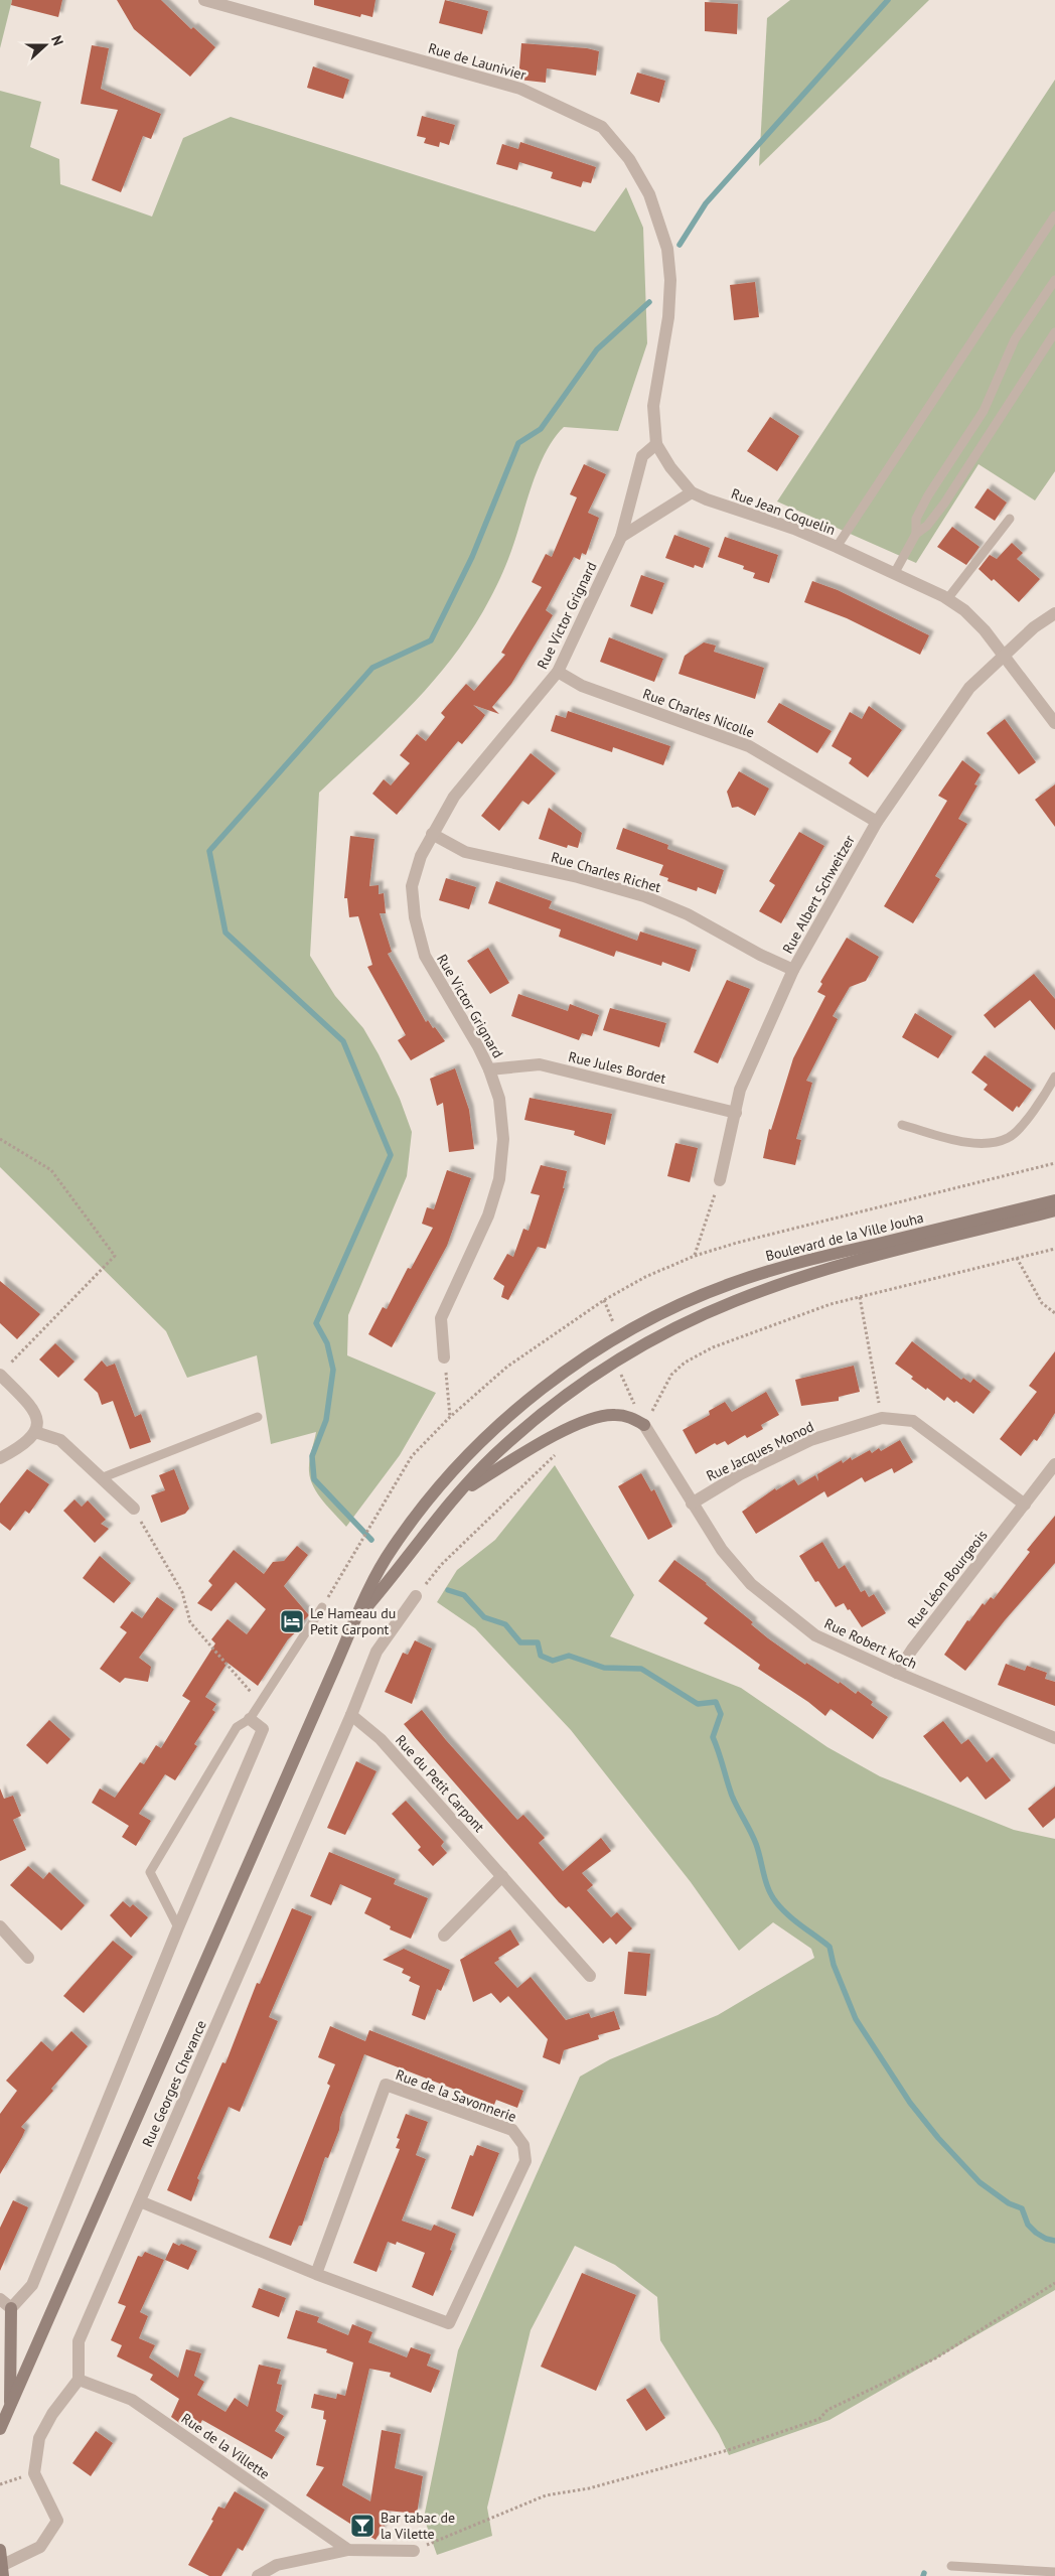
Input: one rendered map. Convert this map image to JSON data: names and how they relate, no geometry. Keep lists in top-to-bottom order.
{
  "streets": {
    "main road": ["Boulevard de la Ville Jouha"],
    "street": [
      "Rue de Launivier",
      "Rue Jean Coquelin",
      "Rue Victor Grignard",
      "Rue Charles Nicolle",
      "Rue Charles Richet",
      "Rue Albert Schweitzer",
      "Rue Jules Bordet",
      "Rue Jacques Monod",
      "Rue Léon Bourgeois",
      "Rue Robert Koch",
      "Rue du Petit Carpont",
      "Rue Georges Chevance",
      "Rue de la Savonnerie",
      "Rue de la Villette"
    ]
  },
  "crossings": [
    ["Rue de Launivier", "Rue Jean Coquelin"],
    ["Rue Jean Coquelin", "Rue Victor Grignard"],
    ["Rue Jean Coquelin", "Rue Albert Schweitzer"],
    ["Rue Victor Grignard", "Rue Charles Nicolle"],
    ["Rue Victor Grignard", "Rue Charles Richet"],
    ["Rue Victor Grignard", "Rue Jules Bordet"],
    ["Rue Charles Nicolle", "Rue Albert Schweitzer"],
    ["Rue Charles Richet", "Rue Albert Schweitzer"],
    ["Rue Albert Schweitzer", "Rue Jules Bordet"],
    ["Rue Jacques Monod", "Rue Léon Bourgeois"],
    ["Rue Jacques Monod", "Rue Robert Koch"],
    ["Rue Léon Bourgeois", "Rue Robert Koch"],
    ["Rue du Petit Carpont", "Rue Georges Chevance"],
    ["Rue Georges Chevance", "Rue de la Savonnerie"],
    ["Rue Georges Chevance", "Rue de la Villette"]
  ],
  "places": {
    "hotel": ["Le Hameau du Petit Carpont"],
    "bar": ["Bar tabac de la Vilette"]
  },
  "north": "right"
}
